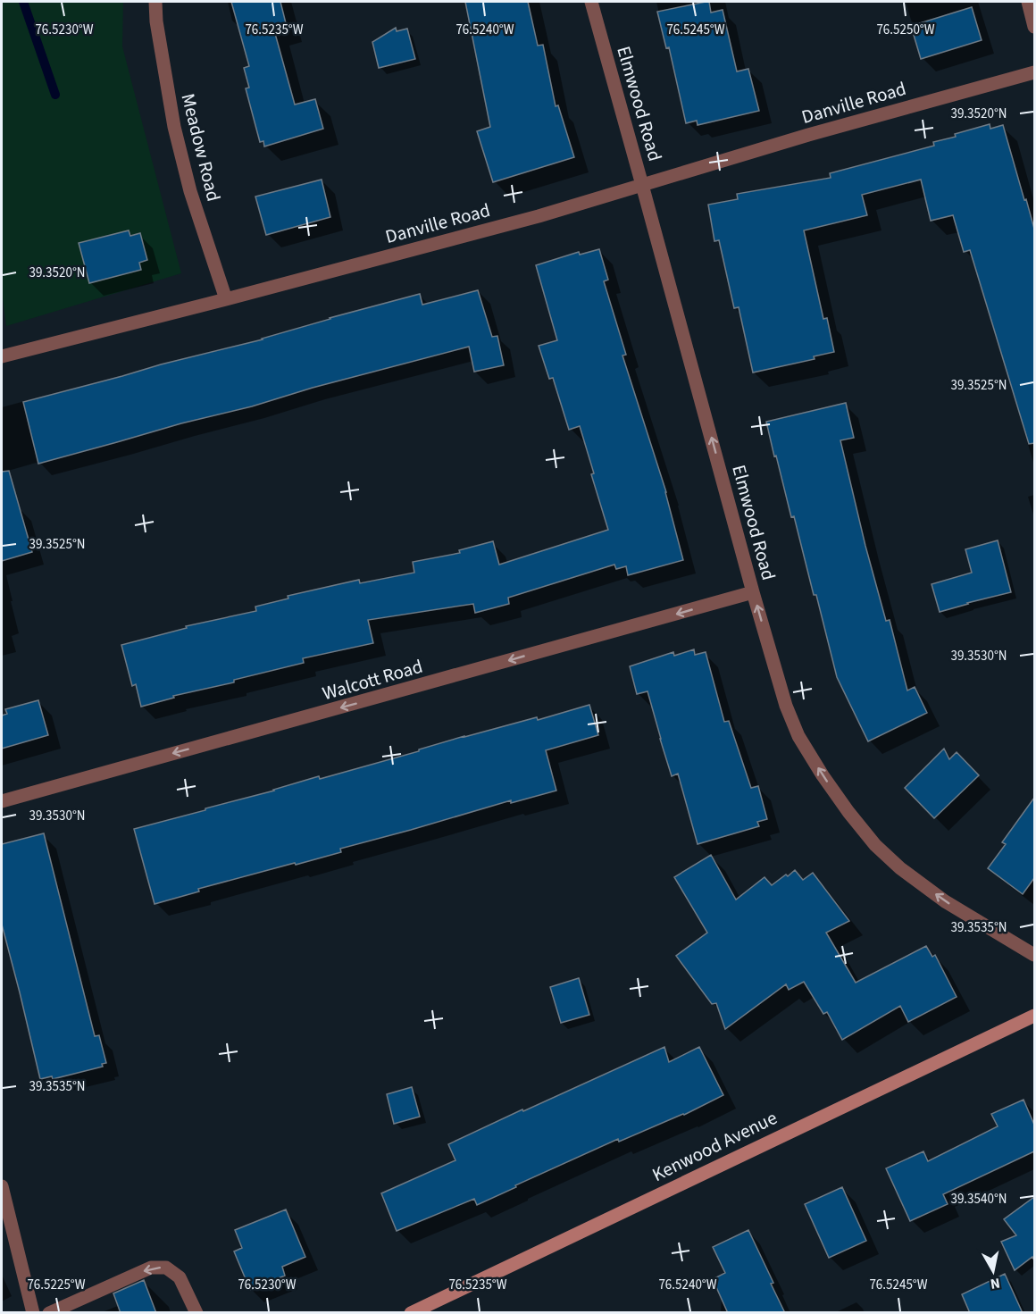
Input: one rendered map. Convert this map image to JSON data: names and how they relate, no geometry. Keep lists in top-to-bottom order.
{
  "streets": {
    "main road": ["Kenwood Avenue"],
    "street": [
      "Danville Road",
      "Elmwood Road",
      "Meadow Road",
      "Walcott Road"
    ]
  },
  "crossings": [
    ["Danville Road", "Elmwood Road"],
    ["Danville Road", "Meadow Road"],
    ["Elmwood Road", "Walcott Road"]
  ],
  "one_way": ["Elmwood Road", "Walcott Road"],
  "north": "bottom",
  "coordinates": [
    "76.5230°W",
    "76.5235°W",
    "76.5240°W",
    "76.5245°W",
    "76.5250°W",
    "39.3520°N",
    "39.3525°N",
    "39.3530°N",
    "39.3535°N",
    "39.3540°N",
    "76.5225°W"
  ]
}
